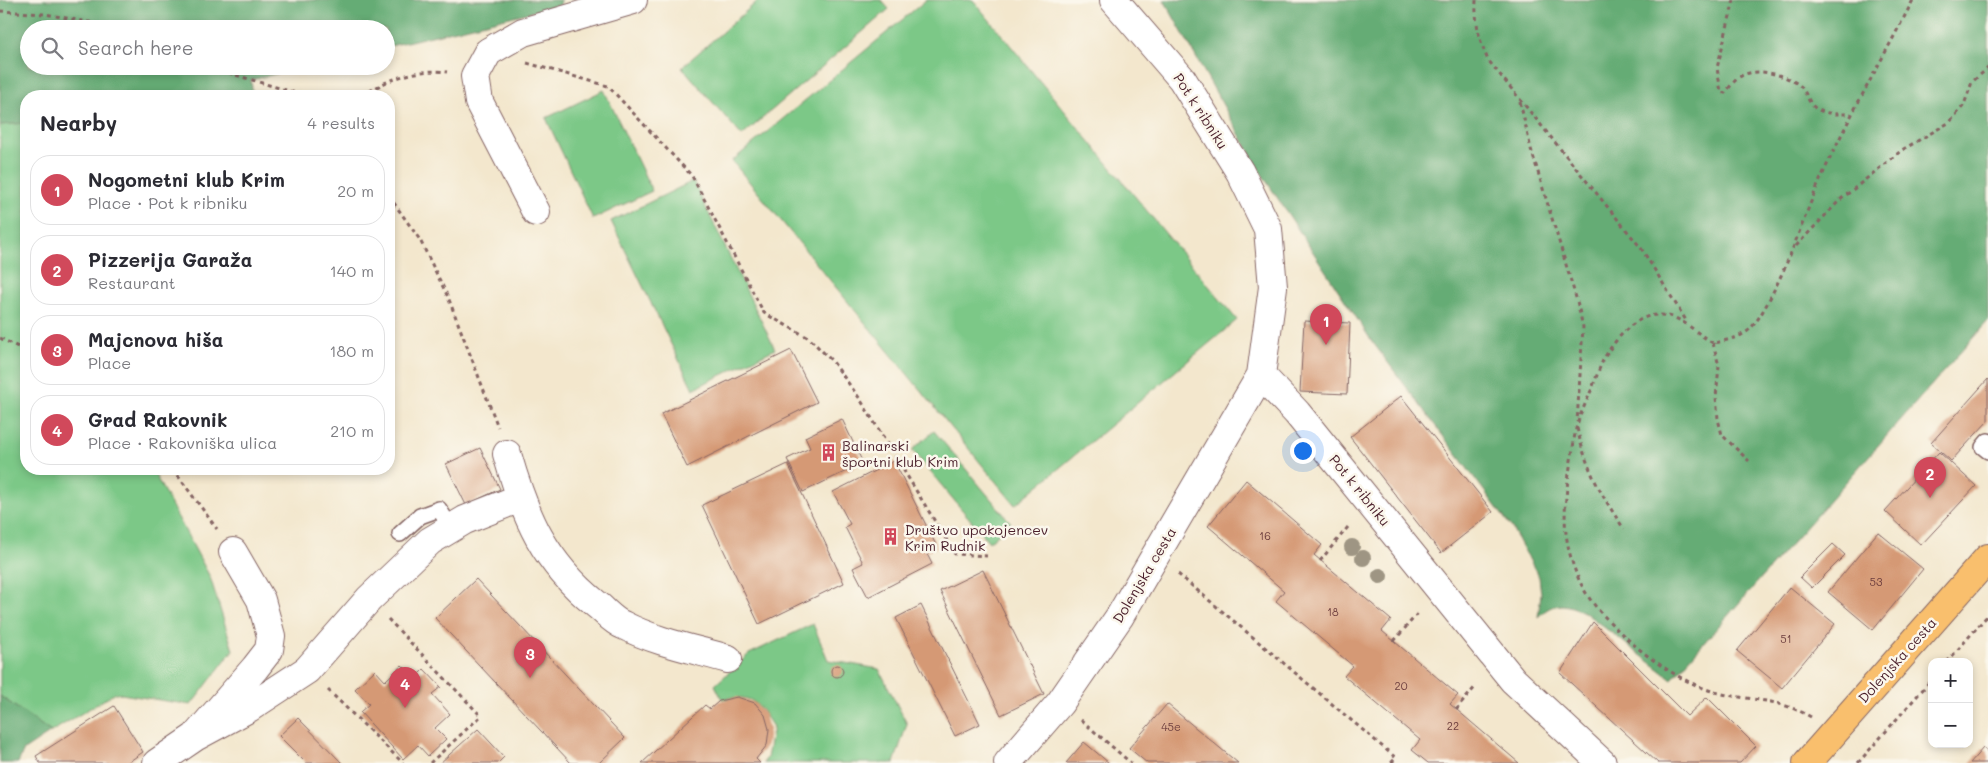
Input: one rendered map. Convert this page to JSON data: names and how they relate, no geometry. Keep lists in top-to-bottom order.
{
  "streets": {
    "main road": ["Dolenjska cesta"],
    "street": ["Pot k ribniku"]
  },
  "crossings": [
    ["Pot k ribniku", "Dolenjska cesta"]
  ],
  "places": {
    "building": ["Balinarski športni klub Krim", "Društvo upokojencev Krim Rudnik"]
  },
  "house_numbers": [
    "16",
    "53",
    "18",
    "51",
    "20",
    "22",
    "45e"
  ],
  "page": {
    "search": "Search here",
    "heading": ["Nearby", "4 results"],
    "list": [
      {
        "mark": "1",
        "name": "Nogometni klub Krim",
        "note": "Place · Pot k ribniku",
        "value": "20 m"
      },
      {
        "mark": "2",
        "name": "Pizzerija Garaža",
        "note": "Restaurant",
        "value": "140 m"
      },
      {
        "mark": "3",
        "name": "Majcnova hiša",
        "note": "Place",
        "value": "180 m"
      },
      {
        "mark": "4",
        "name": "Grad Rakovnik",
        "note": "Place · Rakovniška ulica",
        "value": "210 m"
      }
    ],
    "pins": [
      "1",
      "2",
      "3",
      "4"
    ],
    "map_buttons": ["+", "−"]
  }
}
